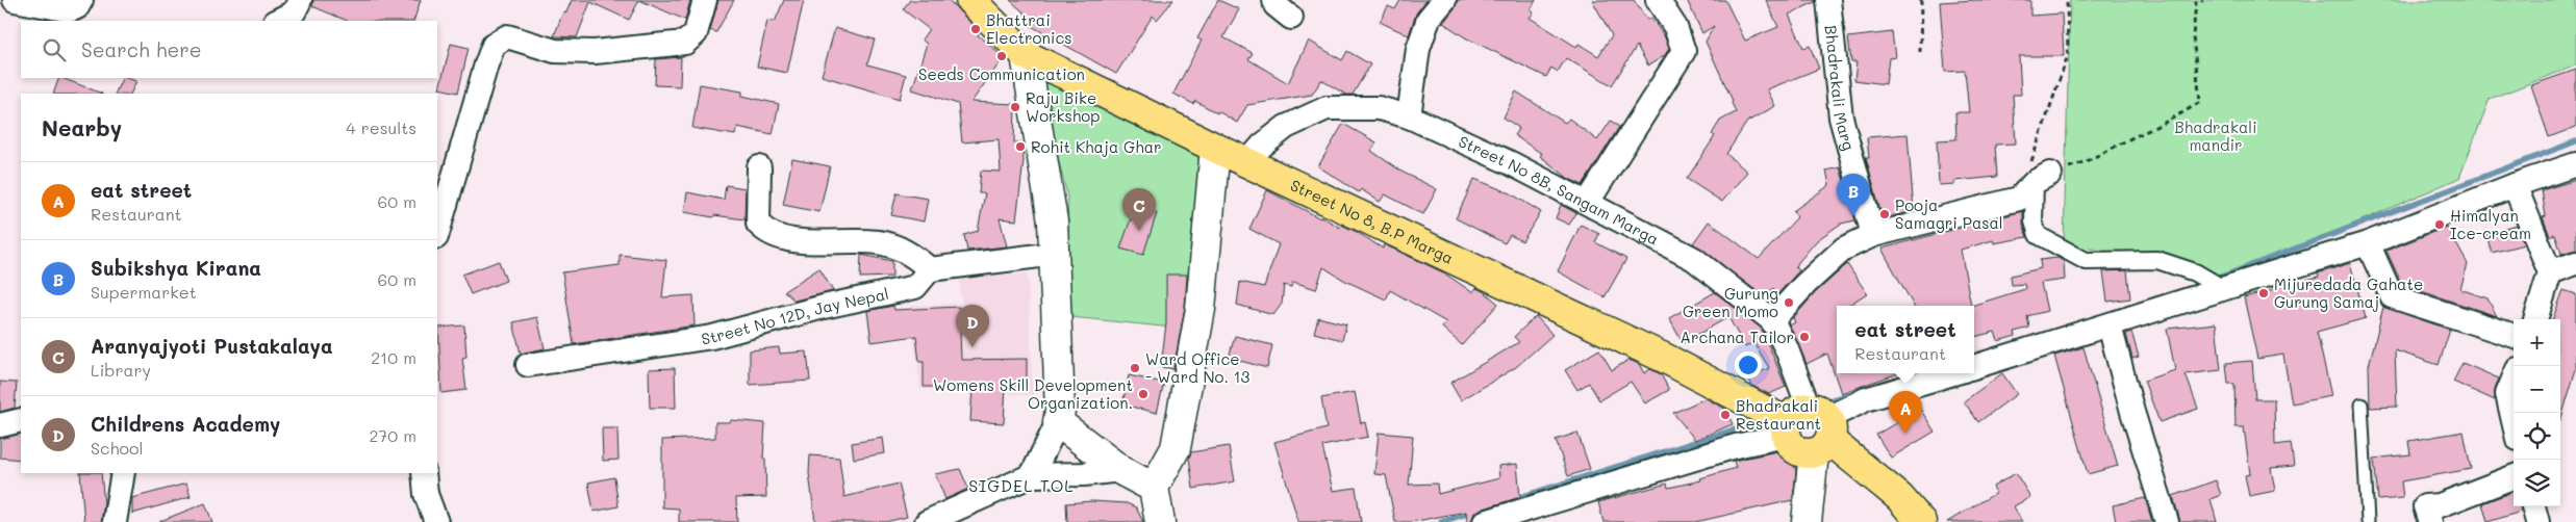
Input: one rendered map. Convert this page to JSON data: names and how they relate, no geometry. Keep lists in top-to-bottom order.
{
  "streets": {
    "main road": ["Street No 8, B.P Marga"],
    "street": ["Bhadrakali Marg", "Street No 8B, Sangam Marga", "Street No 12D, Jay Nepal"]
  },
  "crossings": [
    ["Street No 8B, Sangam Marga", "Street No 8, B.P Marga"]
  ],
  "districts": ["SIGDEL TOL"],
  "parks": ["Bhadrakali mandir"],
  "places": [
    "Bhattrai Electronics",
    "Seeds Communication",
    "Raju Bike Workshop",
    "Rohit Khaja Ghar",
    "Pooja Samagri Pasal",
    "Himalyan Ice-cream",
    "Mijuredada Gahate Gurung Samaj",
    "Gurung Green Momo",
    "Archana Tailor",
    "Ward Office - Ward No. 13",
    "Womens Skill Development Organization.",
    "Bhadrakali Restaurant"
  ],
  "page": {
    "search": "Search here",
    "heading": ["Nearby", "4 results"],
    "list": [
      {
        "mark": "A",
        "name": "eat street",
        "note": "Restaurant",
        "value": "60 m"
      },
      {
        "mark": "B",
        "name": "Subikshya Kirana",
        "note": "Supermarket",
        "value": "60 m"
      },
      {
        "mark": "C",
        "name": "Aranyajyoti Pustakalaya",
        "note": "Library",
        "value": "210 m"
      },
      {
        "mark": "D",
        "name": "Childrens Academy",
        "note": "School",
        "value": "270 m"
      }
    ],
    "pins": [
      "B",
      "C",
      "D",
      "A"
    ],
    "popup": ["eat street", "Restaurant"],
    "map_buttons": ["+", "−"]
  }
}
